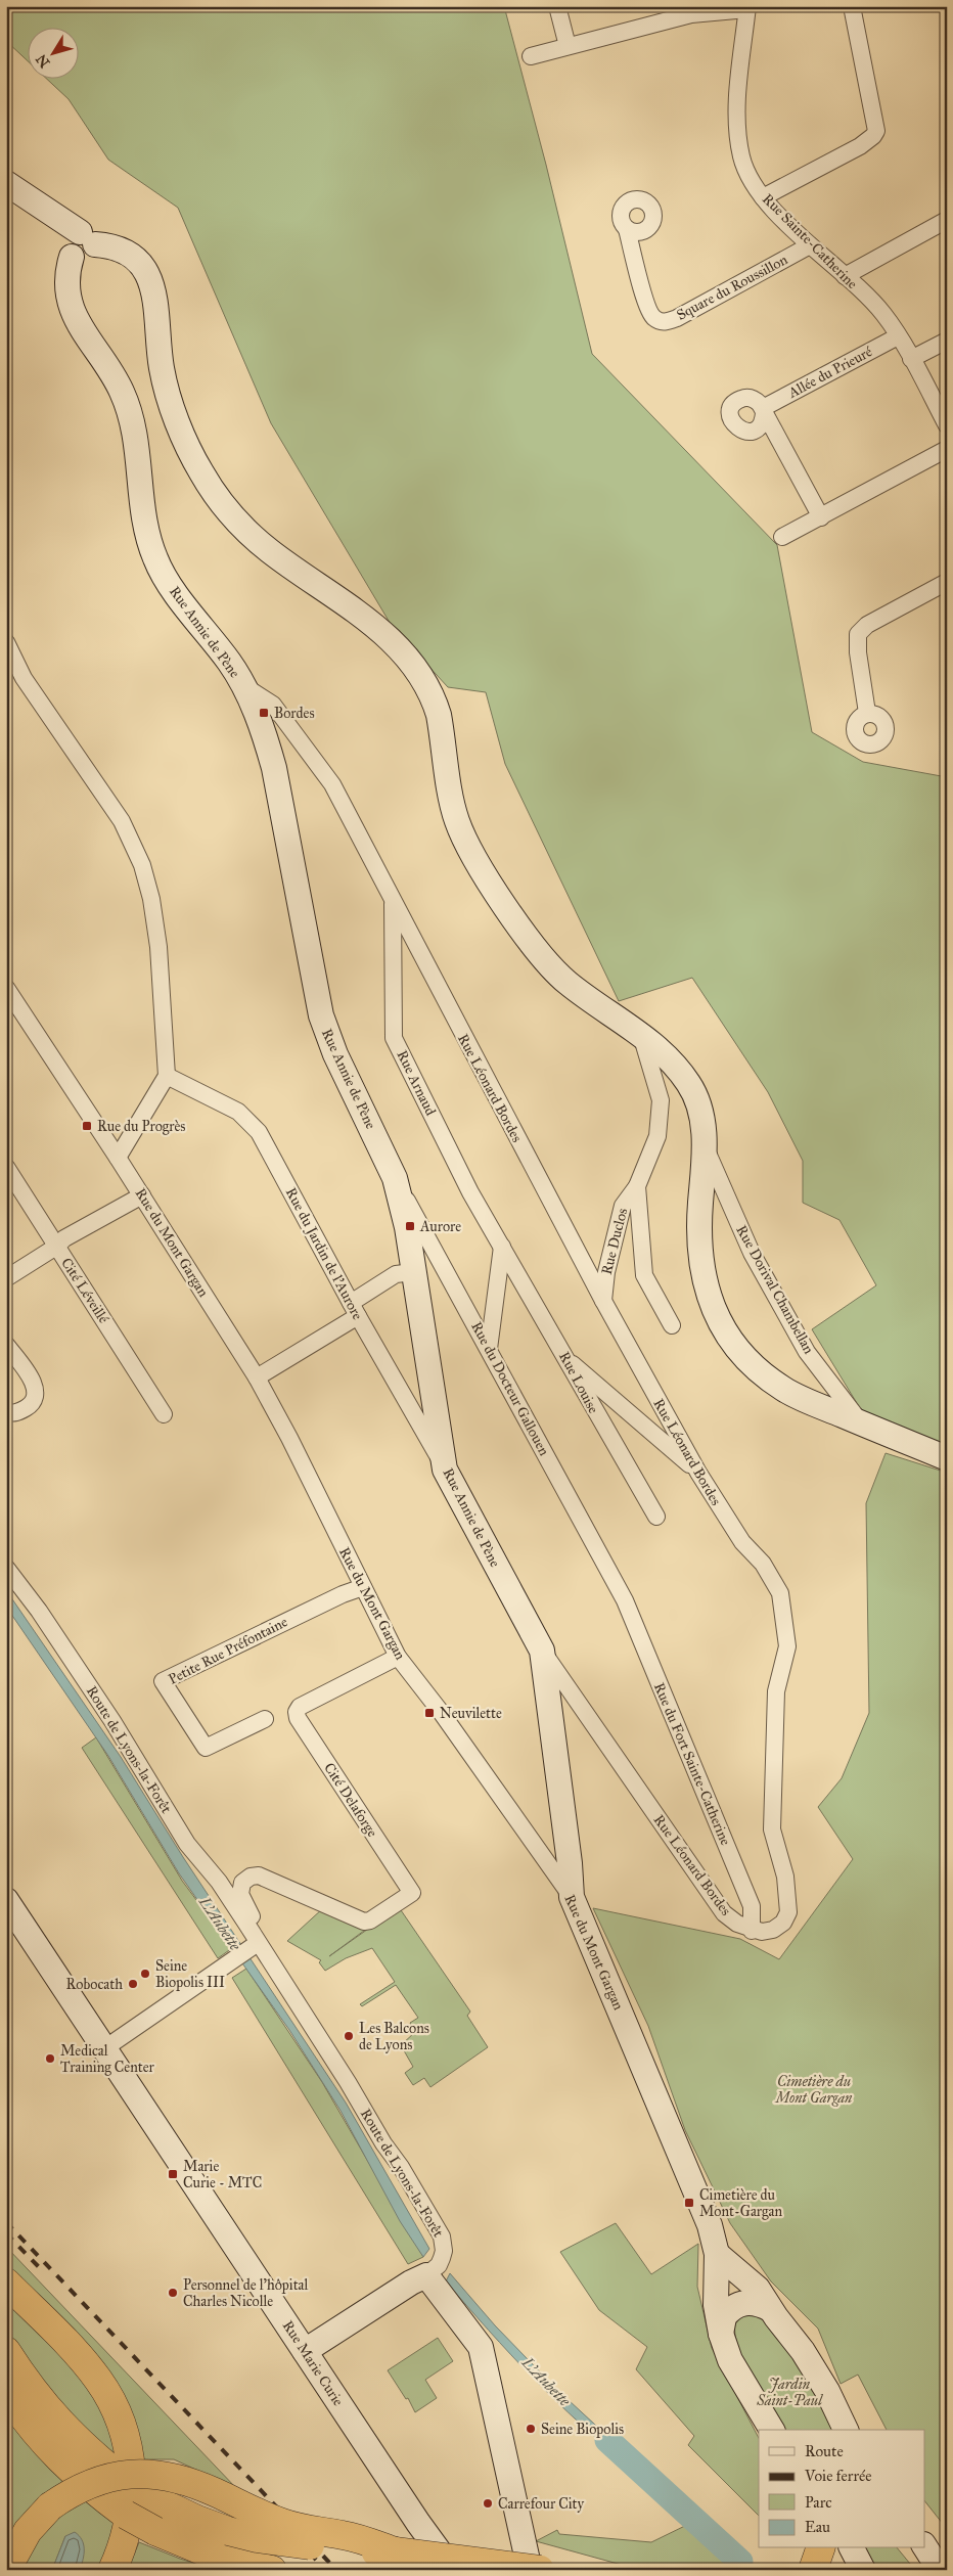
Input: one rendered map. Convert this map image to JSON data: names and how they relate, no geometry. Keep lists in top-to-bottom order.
{
  "streets": {
    "street": [
      "Rue Sainte-Catherine",
      "Square du Roussillon",
      "Allée du Prieuré",
      "Rue Annie de Pène",
      "Rue Arnaud",
      "Rue Léonard Bordes",
      "Rue Duclos",
      "Rue du Mont Gargan",
      "Rue du Jardin de l'Aurore",
      "Rue Dorival Chambellan",
      "Cité Léveillé",
      "Rue Louise",
      "Rue du Docteur Gallouen",
      "Petite Rue Préfontaine",
      "Route de Lyons-la-Forêt",
      "Rue du Fort Sainte-Catherine",
      "Cité Delaforge",
      "Rue Marie Curie"
    ]
  },
  "crossings": [
    ["Rue Sainte-Catherine", "Square du Roussillon"],
    ["Rue Sainte-Catherine", "Allée du Prieuré"],
    ["Rue Annie de Pène", "Rue Léonard Bordes"],
    ["Rue Annie de Pène", "Rue du Mont Gargan"],
    ["Rue Annie de Pène", "Rue du Jardin de l'Aurore"],
    ["Rue Annie de Pène", "Rue du Docteur Gallouen"],
    ["Rue Arnaud", "Rue Léonard Bordes"],
    ["Rue Arnaud", "Rue Louise"],
    ["Rue Léonard Bordes", "Rue Duclos"],
    ["Rue Léonard Bordes", "Rue du Fort Sainte-Catherine"],
    ["Rue du Mont Gargan", "Petite Rue Préfontaine"],
    ["Rue du Mont Gargan", "Cité Delaforge"],
    ["Rue du Docteur Gallouen", "Rue du Fort Sainte-Catherine"],
    ["Route de Lyons-la-Forêt", "Cité Delaforge"]
  ],
  "water": ["L'Aubette"],
  "parks": ["Cimetière du Mont Gargan", "Jardin Saint-Paul"],
  "places": {
    "transit": [
      "Bordes",
      "Rue du Progrès",
      "Aurore",
      "Neuvilette",
      "Marie Curie - MTC",
      "Cimetière du Mont-Gargan"
    ],
    "other": [
      "Seine Biopolis III",
      "Robocath",
      "Les Balcons de Lyons",
      "Medical Training Center",
      "Personnel de l'hôpital Charles Nicolle",
      "Seine Biopolis",
      "Carrefour City"
    ]
  },
  "legend": [
    "Route",
    "Voie ferrée",
    "Parc",
    "Eau"
  ],
  "north": "bottom left"
}
